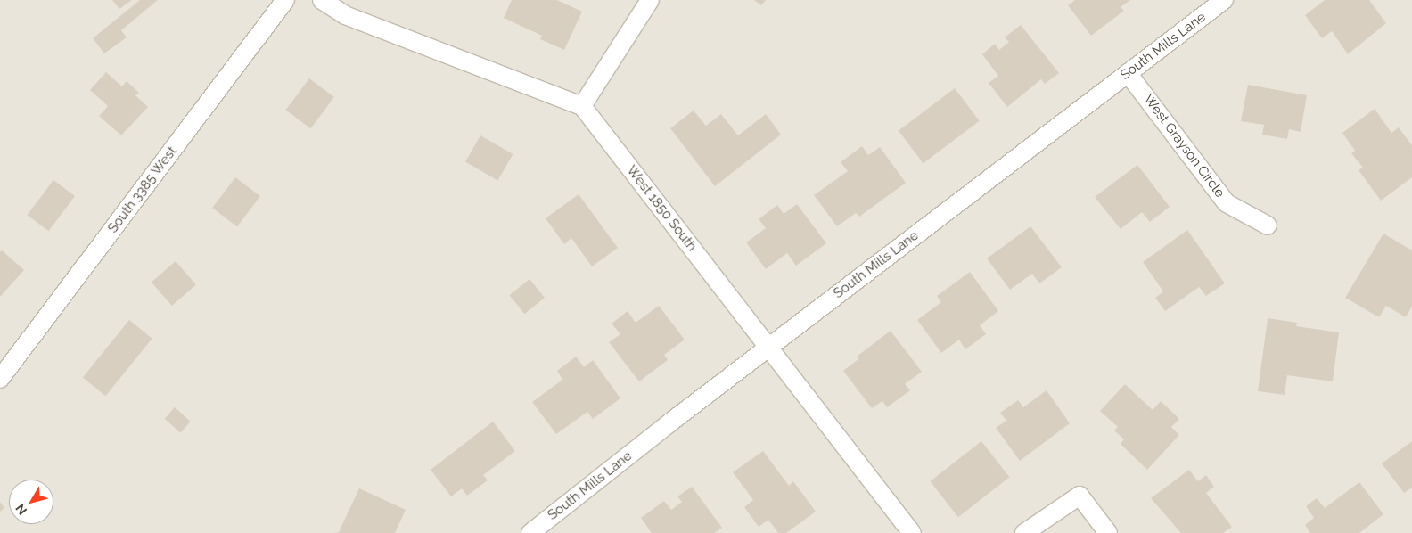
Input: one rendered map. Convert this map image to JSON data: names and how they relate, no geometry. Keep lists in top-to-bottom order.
{
  "streets": {
    "street": [
      "South Mills Lane",
      "West Grayson Circle",
      "South 3385 West",
      "West 1850 South"
    ]
  },
  "crossings": [
    ["South Mills Lane", "West Grayson Circle"],
    ["South Mills Lane", "West 1850 South"]
  ],
  "north": "bottom left"
}
